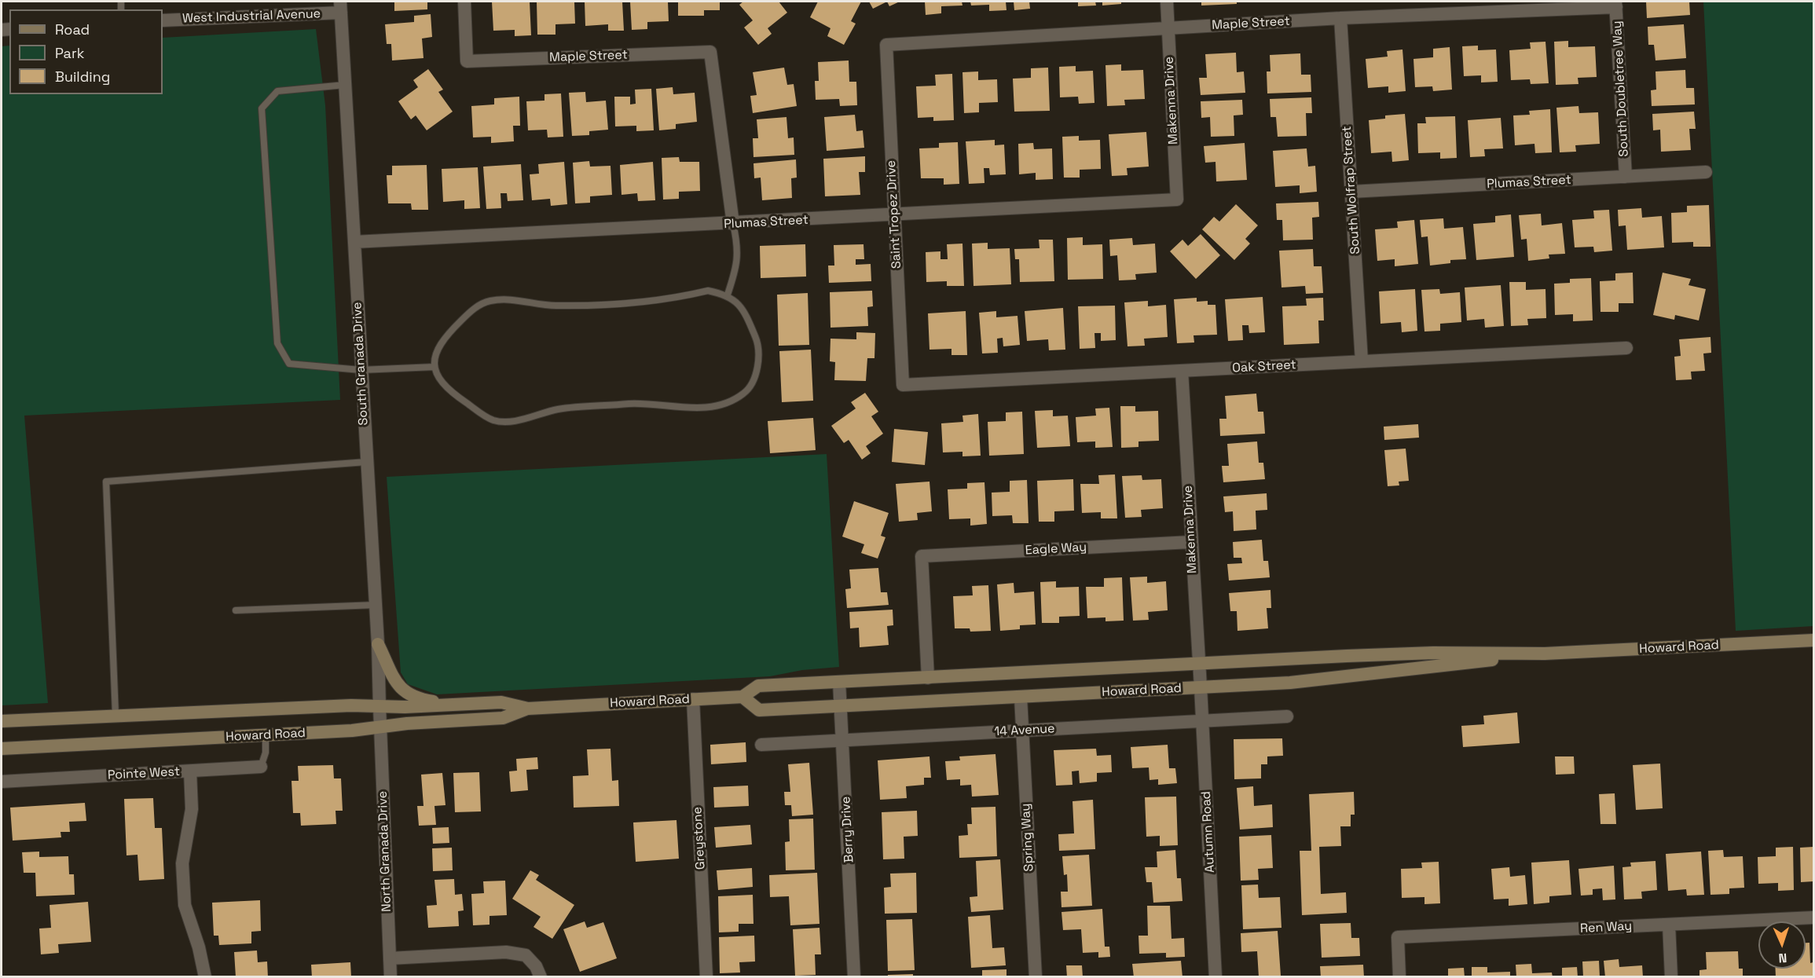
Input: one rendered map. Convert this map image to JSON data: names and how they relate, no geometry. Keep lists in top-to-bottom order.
{
  "streets": {
    "main road": ["Howard Road"],
    "street": [
      "West Industrial Avenue",
      "Maple Street",
      "South Doubletree Way",
      "Makenna Drive",
      "Plumas Street",
      "South Wolfrap Street",
      "Saint Tropez Drive",
      "South Granada Drive",
      "Oak Street",
      "Eagle Way",
      "14 Avenue",
      "Pointe West",
      "Berry Drive",
      "Autumn Road",
      "Spring Way",
      "Greystone",
      "North Granada Drive",
      "Ren Way"
    ]
  },
  "crossings": [
    ["West Industrial Avenue", "South Granada Drive"],
    ["Maple Street", "South Doubletree Way"],
    ["Maple Street", "Makenna Drive"],
    ["Maple Street", "Plumas Street"],
    ["Maple Street", "South Wolfrap Street"],
    ["Maple Street", "Saint Tropez Drive"],
    ["South Doubletree Way", "Plumas Street"],
    ["Makenna Drive", "Plumas Street"],
    ["Makenna Drive", "Oak Street"],
    ["Makenna Drive", "Eagle Way"],
    ["Makenna Drive", "Howard Road"],
    ["Makenna Drive", "Autumn Road"],
    ["Plumas Street", "South Wolfrap Street"],
    ["Plumas Street", "Saint Tropez Drive"],
    ["Plumas Street", "South Granada Drive"],
    ["South Wolfrap Street", "Oak Street"],
    ["Saint Tropez Drive", "Oak Street"],
    ["South Granada Drive", "Howard Road"],
    ["South Granada Drive", "North Granada Drive"],
    ["Eagle Way", "Howard Road"],
    ["Howard Road", "Berry Drive"],
    ["Howard Road", "Autumn Road"],
    ["Howard Road", "Spring Way"],
    ["Howard Road", "Greystone"],
    ["Howard Road", "North Granada Drive"],
    ["14 Avenue", "Berry Drive"],
    ["14 Avenue", "Autumn Road"],
    ["14 Avenue", "Spring Way"]
  ],
  "legend": ["Road", "Park", "Building"],
  "north": "bottom"
}
